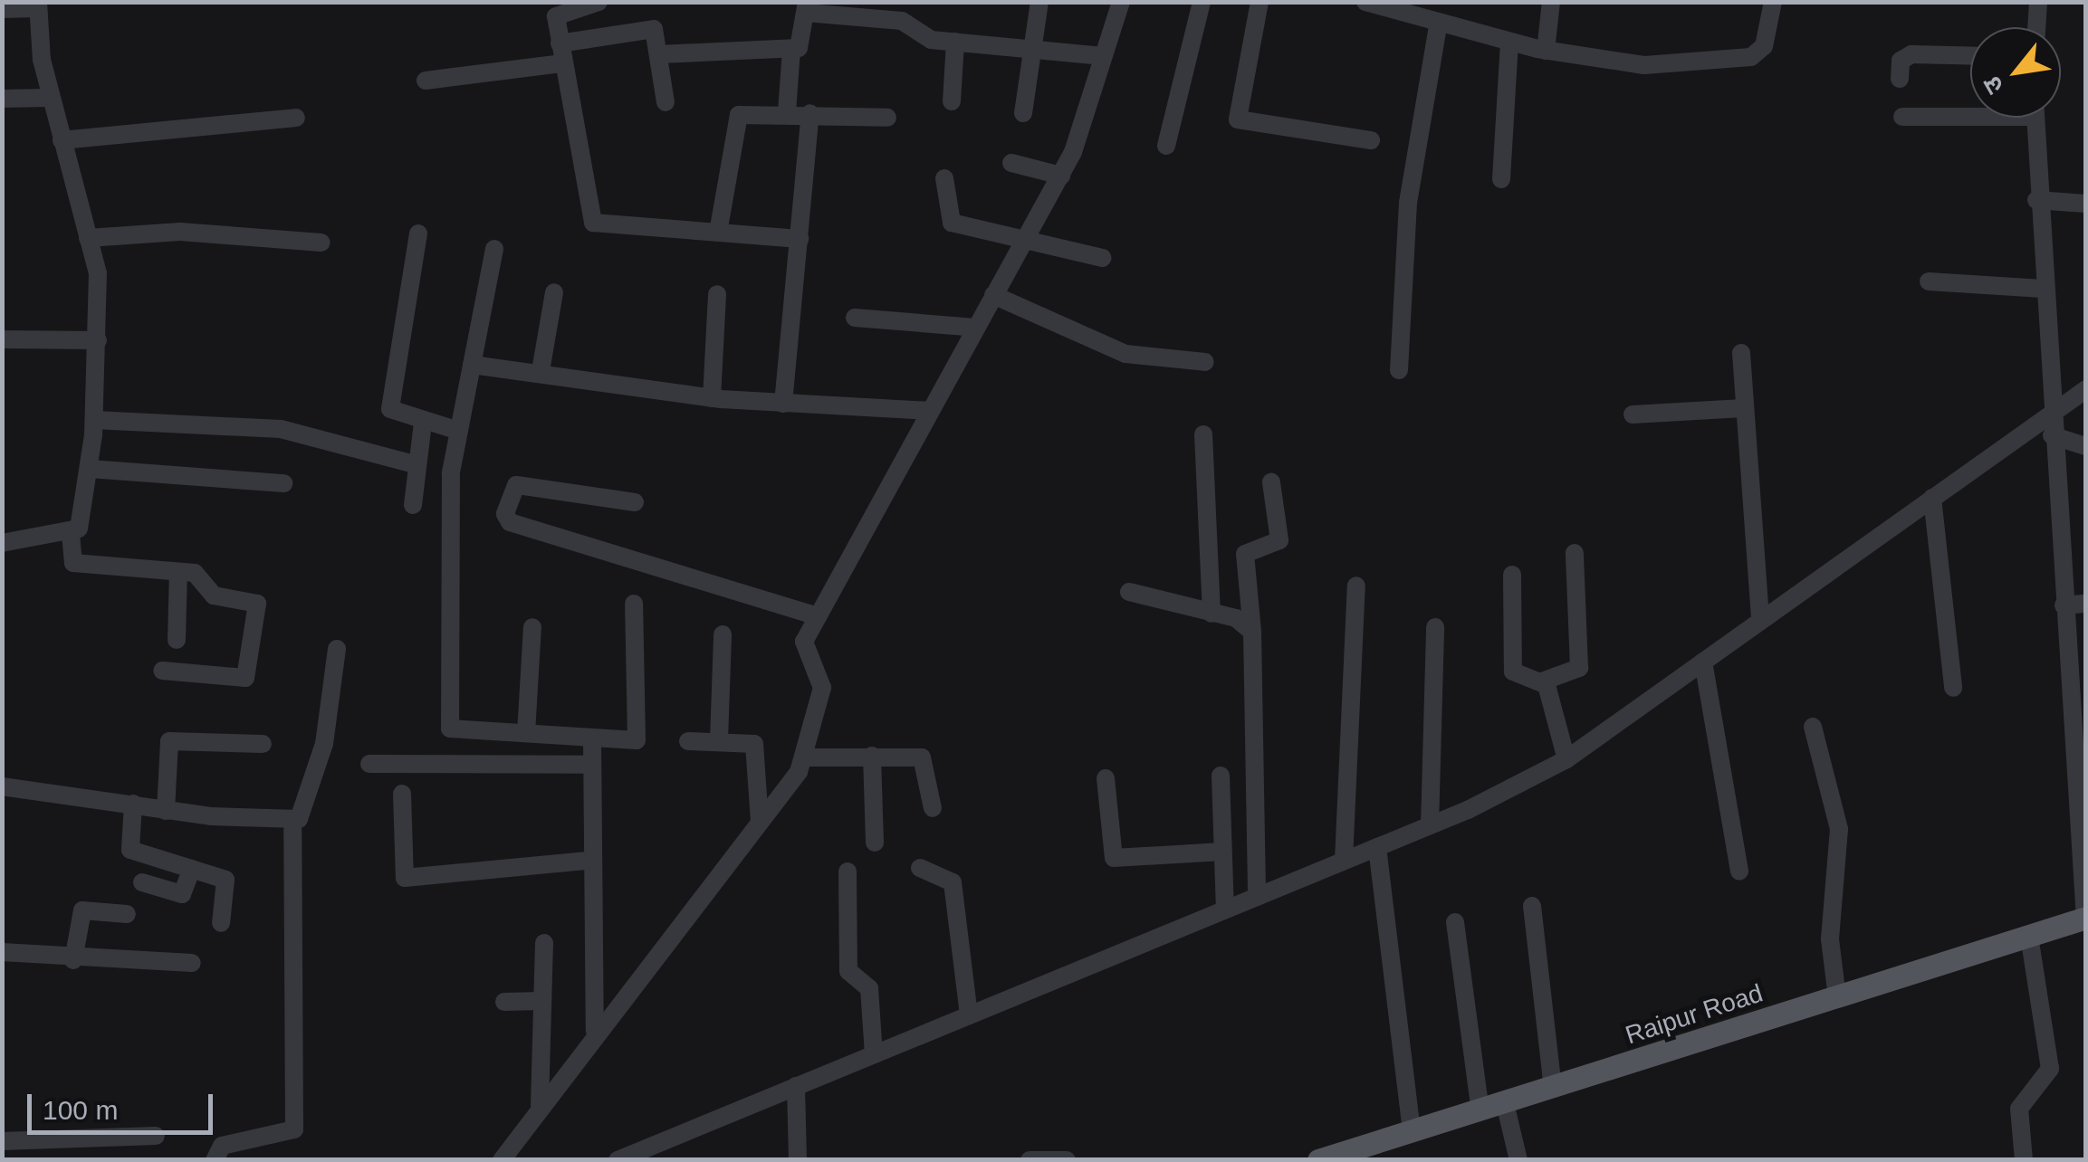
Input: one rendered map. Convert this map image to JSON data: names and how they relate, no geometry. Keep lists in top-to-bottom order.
{
  "streets": {
    "main road": ["Raipur Road"]
  },
  "scale_bar": "100 m",
  "north": "bottom left"
}
